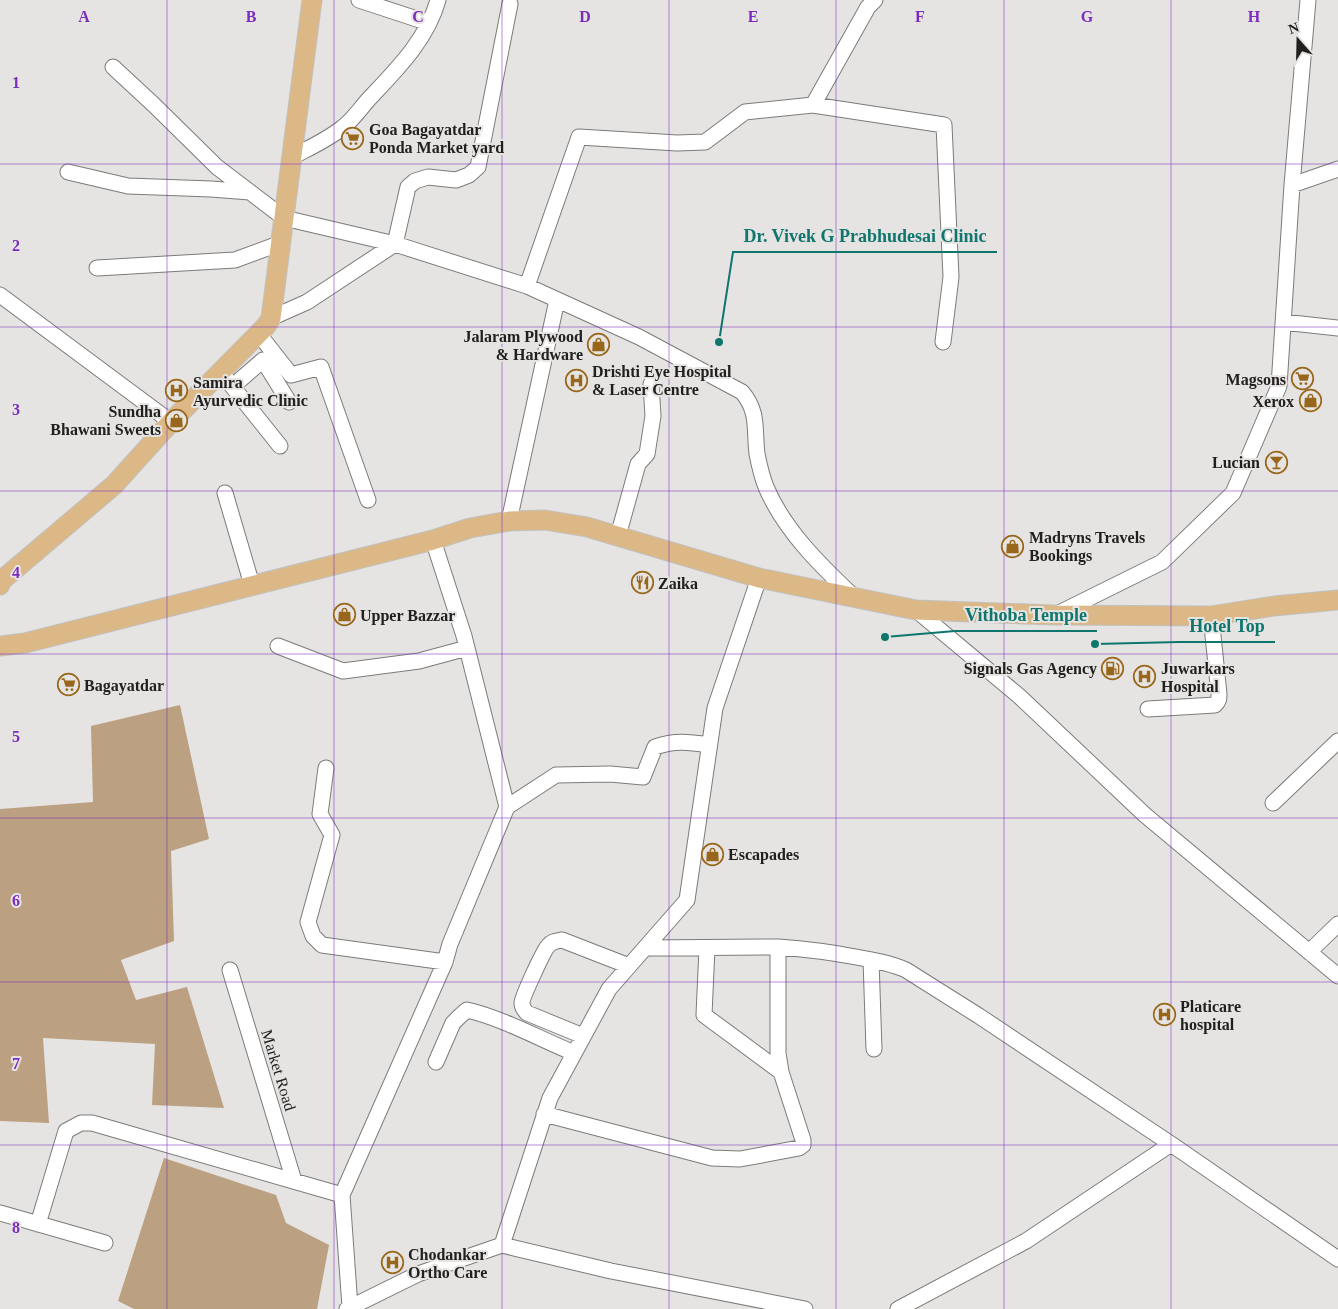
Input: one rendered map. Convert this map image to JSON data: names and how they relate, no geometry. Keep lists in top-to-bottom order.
{
  "streets": {
    "street": ["Market Road"]
  },
  "places": {
    "supermarket": ["Goa Bagayatdar Ponda Market yard", "Magsons", "Bagayatdar"],
    "other": ["Dr. Vivek G Prabhudesai Clinic", "Vithoba Temple", "Hotel Top"],
    "shop": [
      "Jalaram Plywood & Hardware",
      "Xerox",
      "Sundha Bhawani Sweets",
      "Madryns Travels Bookings",
      "Upper Bazzar",
      "Escapades"
    ],
    "hospital": [
      "Drishti Eye Hospital & Laser Centre",
      "Samira Ayurvedic Clinic",
      "Juwarkars Hospital",
      "Platicare hospital",
      "Chodankar Ortho Care"
    ],
    "bar": ["Lucian"],
    "restaurant": ["Zaika"],
    "fuel station": ["Signals Gas Agency"]
  },
  "north": "top",
  "grid": {
    "columns": [
      "A",
      "B",
      "C",
      "D",
      "E",
      "F",
      "G",
      "H"
    ],
    "rows": [
      "1",
      "2",
      "3",
      "4",
      "5",
      "6",
      "7",
      "8"
    ]
  }
}
